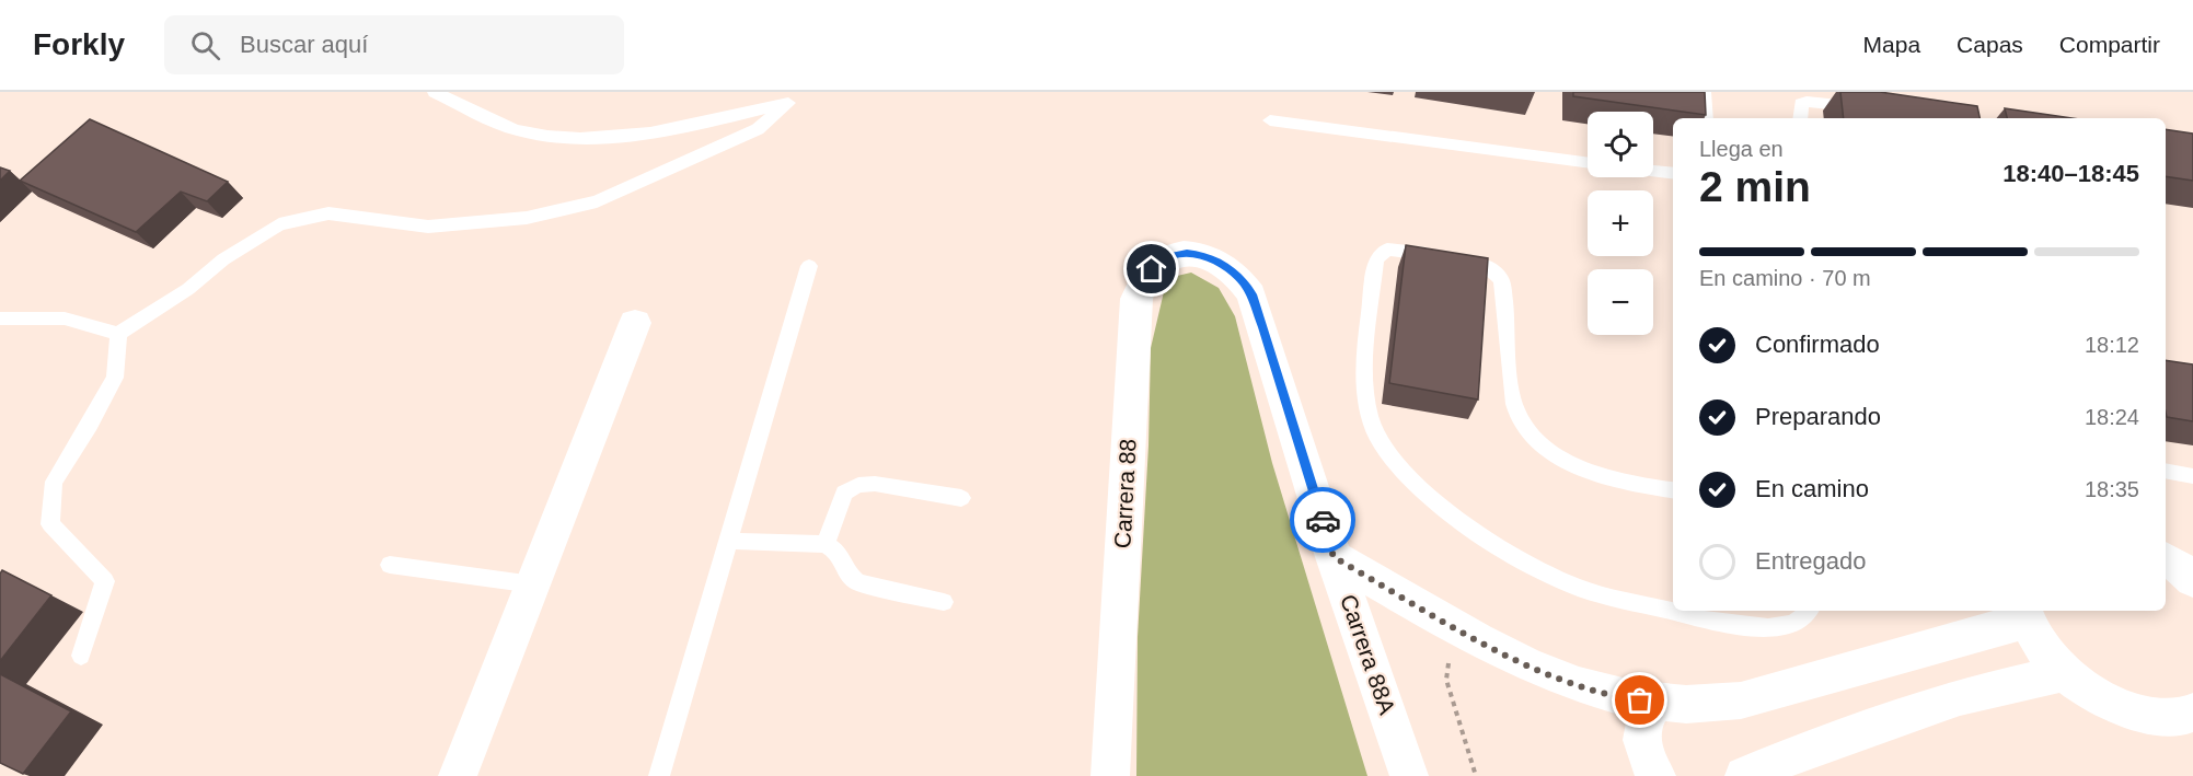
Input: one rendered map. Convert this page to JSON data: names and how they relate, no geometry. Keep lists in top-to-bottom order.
{
  "streets": {
    "street": ["Carrera 88", "Carrera 88A"]
  },
  "crossings": [
    ["Carrera 88", "Carrera 88A"]
  ],
  "page": {
    "header": "Forkly",
    "search": "Buscar aquí",
    "nav": ["Mapa", "Capas", "Compartir"],
    "map_buttons": ["+", "−"],
    "heading": ["2 min", "Llega en", "18:40–18:45"],
    "bar": "En camino · 70 m",
    "list": [
      ["Confirmado", "18:12"],
      ["Preparando", "18:24"],
      ["En camino", "18:35"],
      "Entregado"
    ]
  }
}
